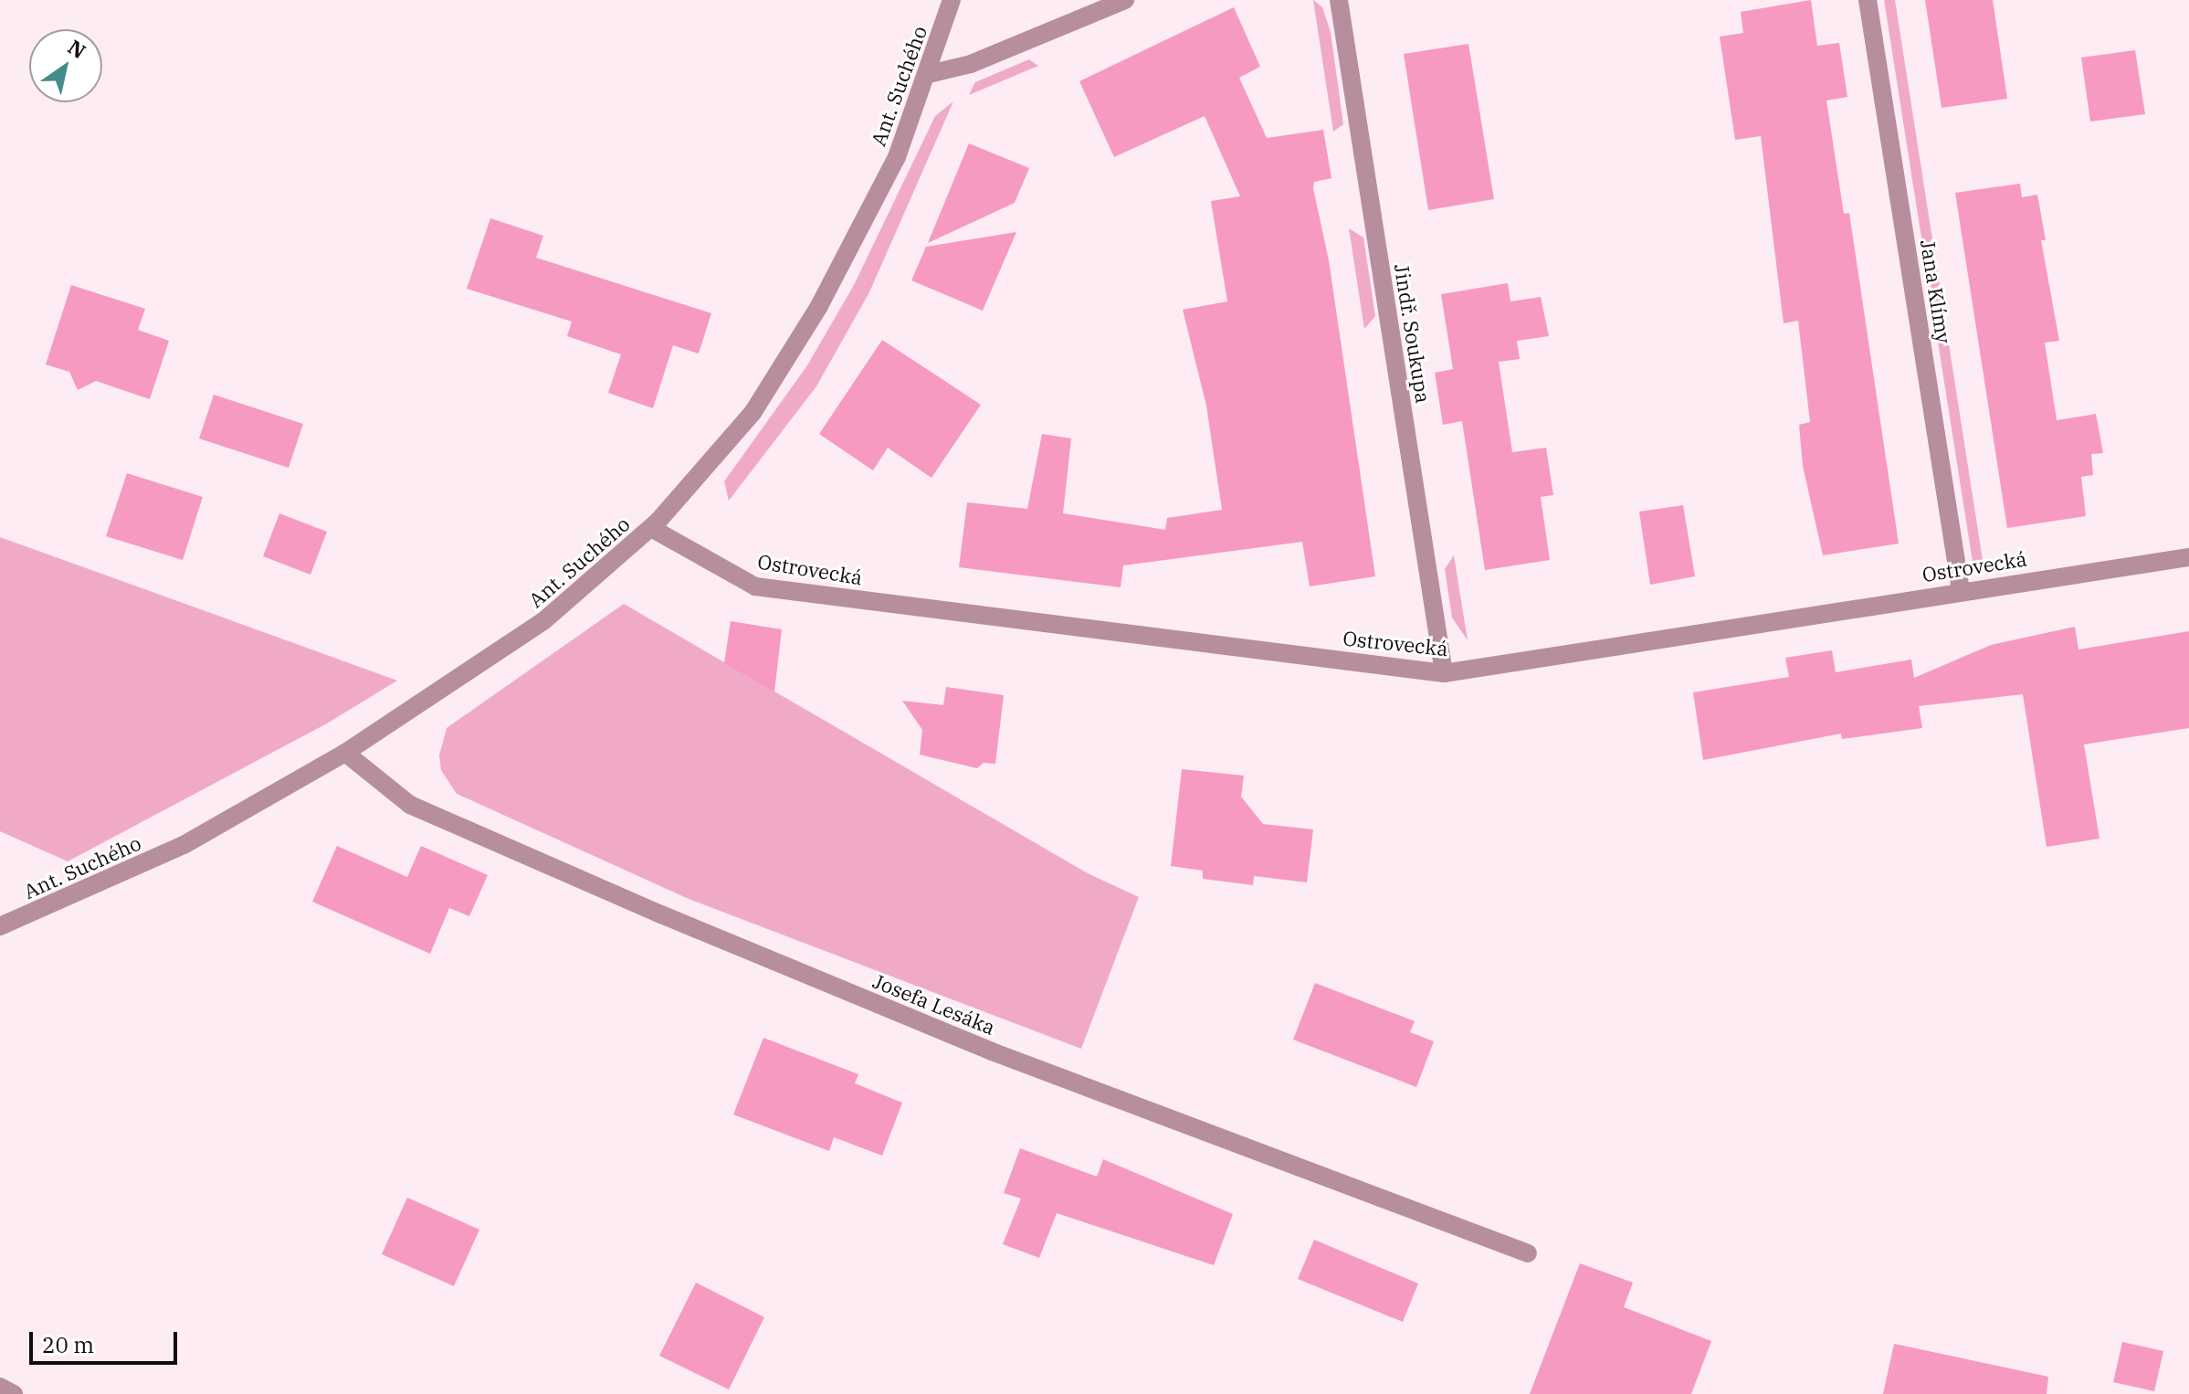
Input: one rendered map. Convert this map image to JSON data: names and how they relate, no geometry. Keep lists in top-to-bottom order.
{
  "streets": {
    "street": [
      "Ant. Suchého",
      "Jana Klímy",
      "Jindř. Soukupa",
      "Ostrovecká",
      "Josefa Lesáka"
    ]
  },
  "crossings": [
    ["Ant. Suchého", "Ostrovecká"],
    ["Ant. Suchého", "Josefa Lesáka"],
    ["Jana Klímy", "Ostrovecká"],
    ["Jindř. Soukupa", "Ostrovecká"]
  ],
  "scale_bar": "20 m",
  "north": "top right"
}
